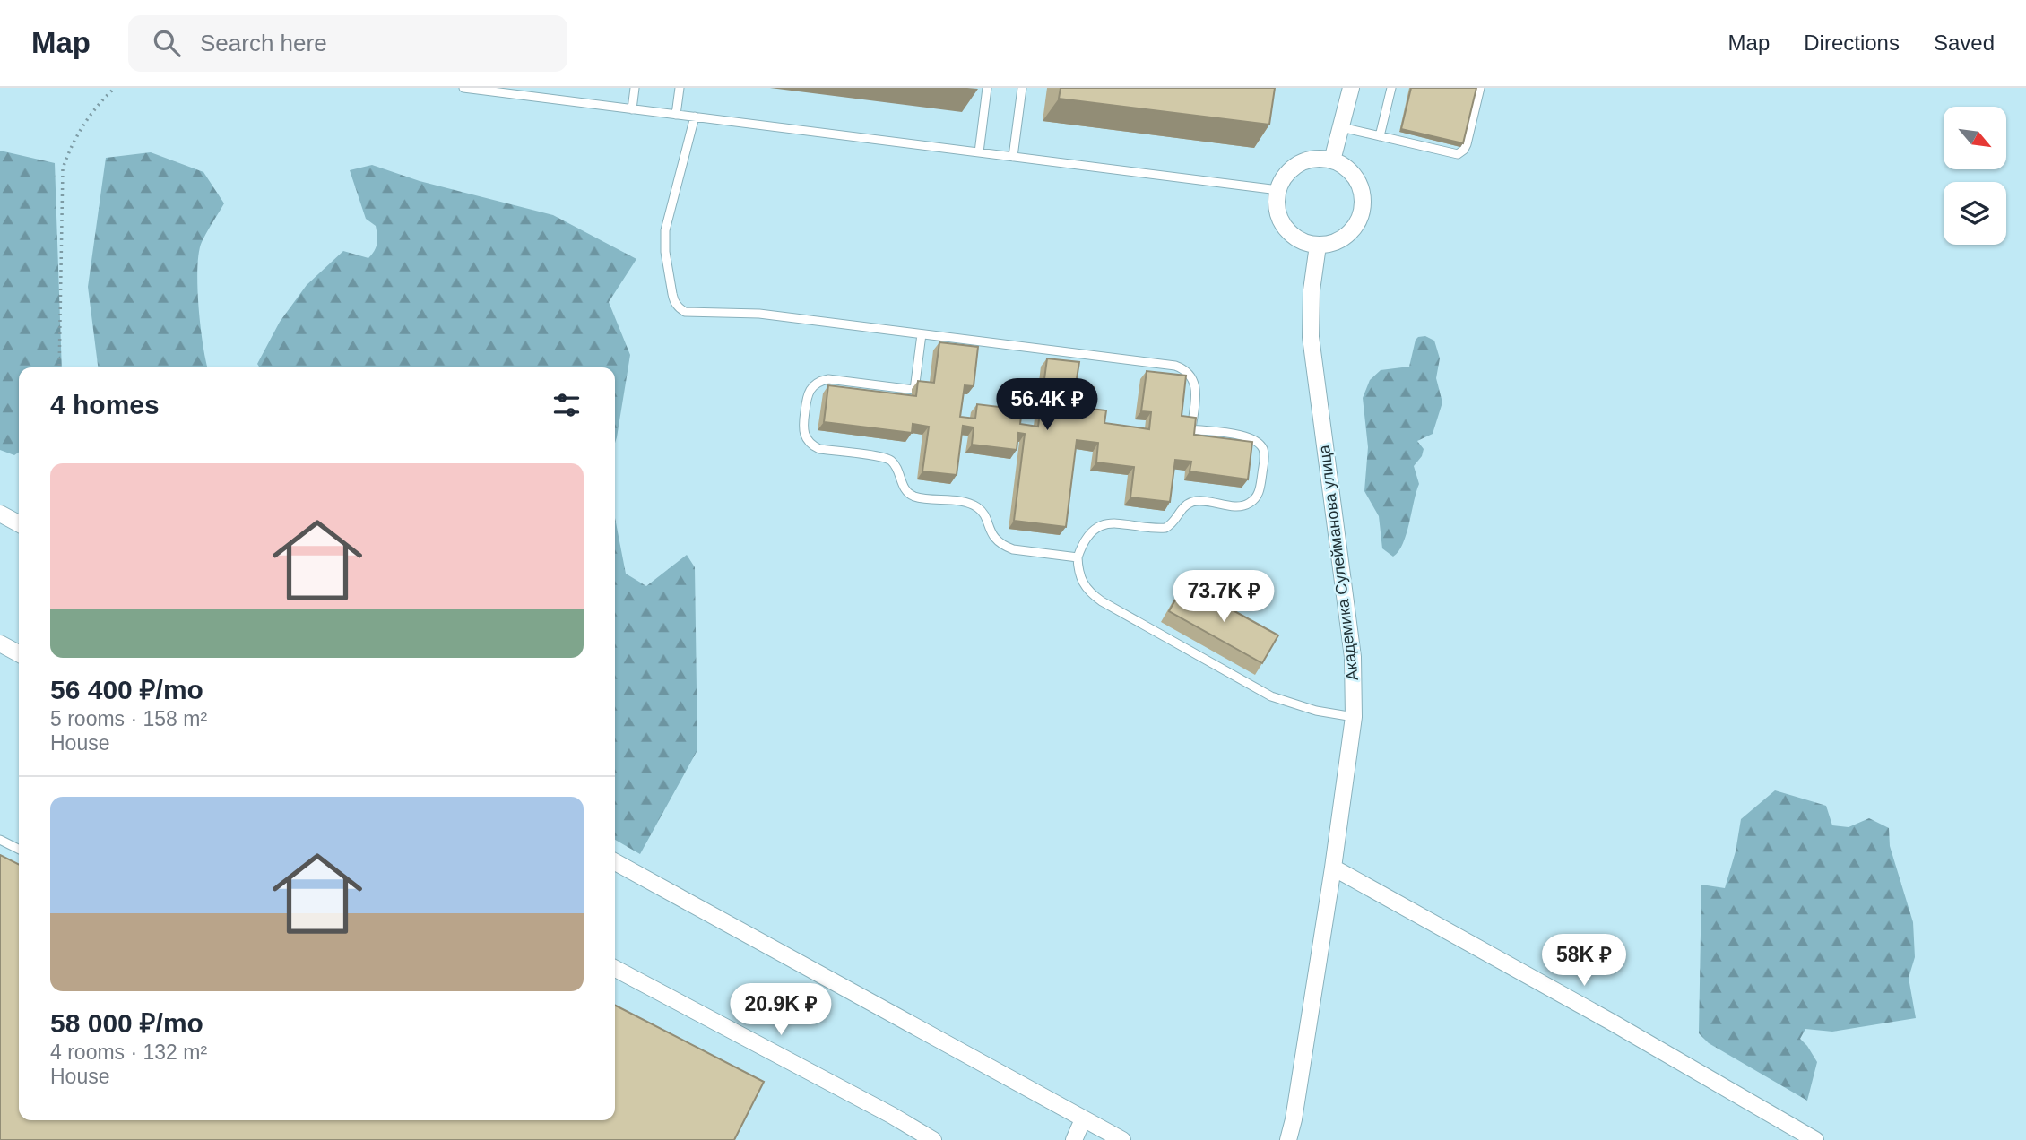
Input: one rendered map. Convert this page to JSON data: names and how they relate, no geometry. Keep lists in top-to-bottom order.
{
  "streets": {
    "street": ["Академика Сулейманова улица"]
  },
  "north": "bottom right",
  "page": {
    "header": "Map",
    "search": "Search here",
    "nav": ["Map", "Directions", "Saved"],
    "heading": "4 homes",
    "price": [
      "56.4K ₽",
      "73.7K ₽",
      "58K ₽",
      "20.9K ₽"
    ],
    "list": [
      {
        "name": "56 400 ₽/mo",
        "note": "5 rooms · 158 m² · House"
      },
      {
        "name": "58 000 ₽/mo",
        "note": "4 rooms · 132 m² · House"
      }
    ]
  }
}
